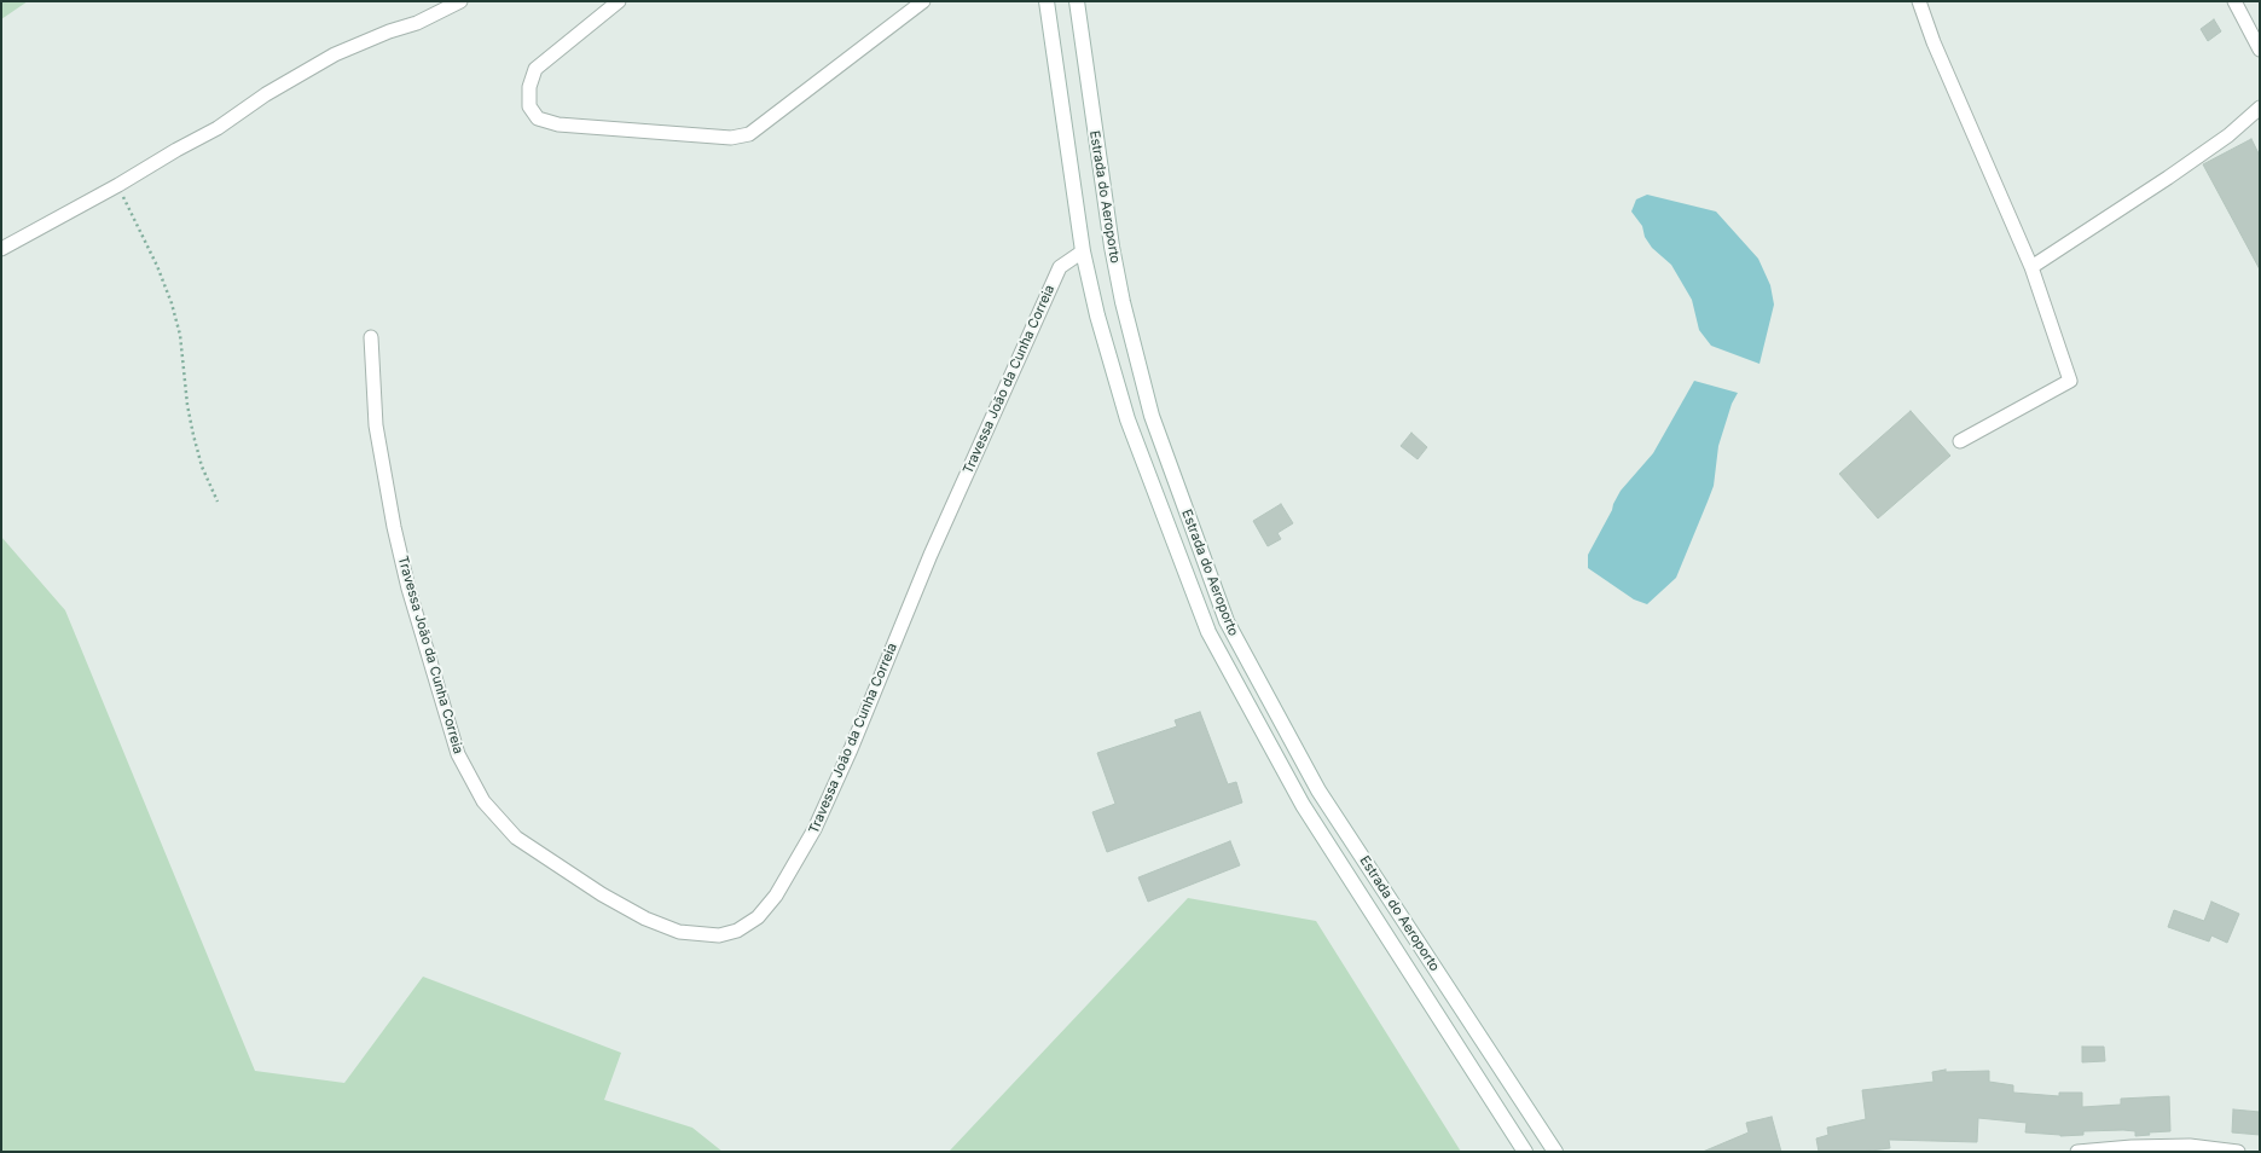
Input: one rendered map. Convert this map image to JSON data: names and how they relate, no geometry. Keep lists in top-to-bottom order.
{
  "streets": {
    "main road": ["Estrada do Aeroporto"],
    "street": ["Travessa João da Cunha Correia"]
  },
  "crossings": [
    ["Estrada do Aeroporto", "Travessa João da Cunha Correia"]
  ]
}
